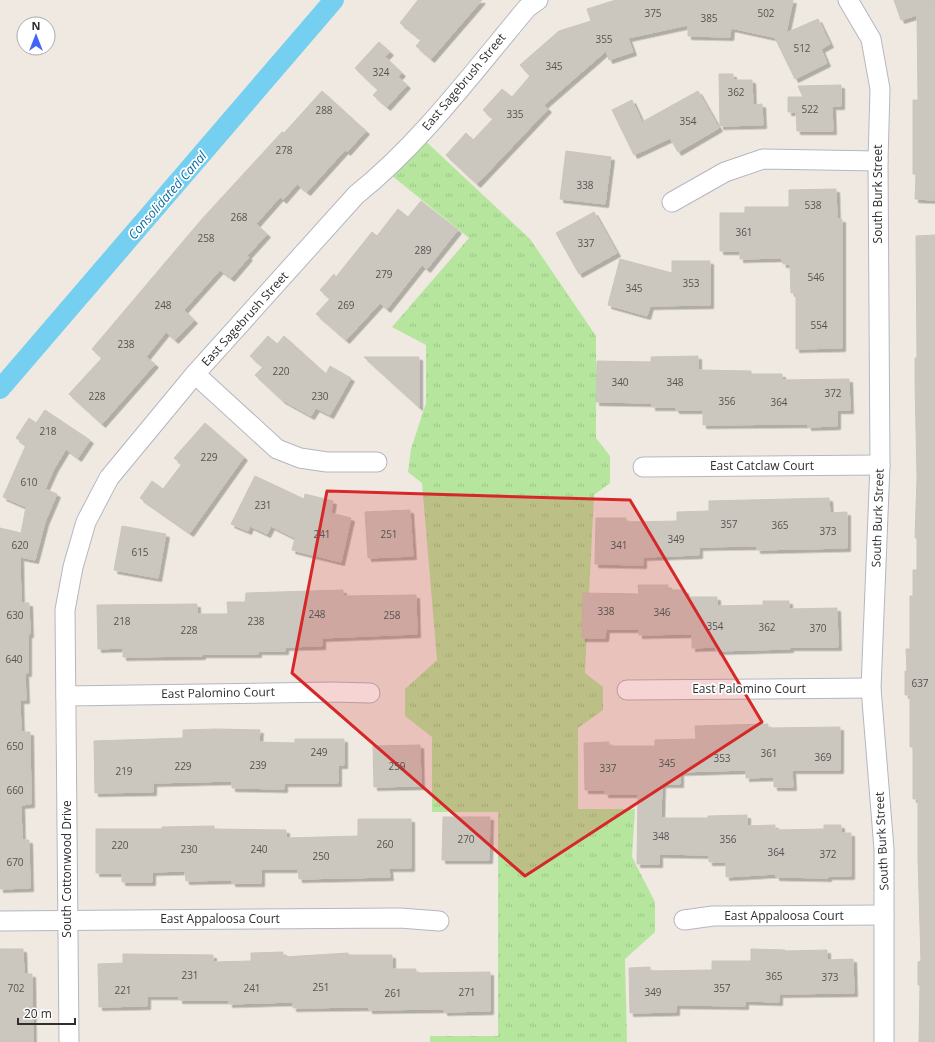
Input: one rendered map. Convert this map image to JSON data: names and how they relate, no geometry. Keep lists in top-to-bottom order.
{
  "streets": {
    "street": [
      "East Sagebrush Street",
      "South Burk Street",
      "East Catclaw Court",
      "East Palomino Court",
      "South Cottonwood Drive",
      "East Appaloosa Court"
    ]
  },
  "crossings": [
    ["East Sagebrush Street", "East Palomino Court"],
    ["East Sagebrush Street", "South Cottonwood Drive"],
    ["South Burk Street", "East Catclaw Court"],
    ["South Burk Street", "East Palomino Court"],
    ["South Burk Street", "East Appaloosa Court"],
    ["East Palomino Court", "South Cottonwood Drive"],
    ["South Cottonwood Drive", "East Appaloosa Court"]
  ],
  "water": ["Consolidated Canal"],
  "house_numbers": [
    "375",
    "502",
    "385",
    "355",
    "512",
    "345",
    "324",
    "362",
    "522",
    "288",
    "335",
    "354",
    "278",
    "338",
    "538",
    "268",
    "361",
    "258",
    "337",
    "289",
    "279",
    "546",
    "353",
    "345",
    "248",
    "269",
    "554",
    "238",
    "220",
    "340",
    "348",
    "372",
    "228",
    "230",
    "356",
    "364",
    "218",
    "229",
    "610",
    "231",
    "357",
    "365",
    "373",
    "241",
    "251",
    "349",
    "620",
    "341",
    "615",
    "338",
    "346",
    "248",
    "630",
    "258",
    "218",
    "238",
    "354",
    "362",
    "370",
    "228",
    "640",
    "637",
    "650",
    "249",
    "361",
    "369",
    "353",
    "345",
    "239",
    "229",
    "259",
    "337",
    "219",
    "660",
    "348",
    "270",
    "356",
    "260",
    "220",
    "230",
    "240",
    "364",
    "372",
    "250",
    "670",
    "231",
    "365",
    "373",
    "251",
    "702",
    "241",
    "357",
    "221",
    "271",
    "349",
    "261"
  ],
  "scale_bar": "20 m",
  "north": "top"
}
